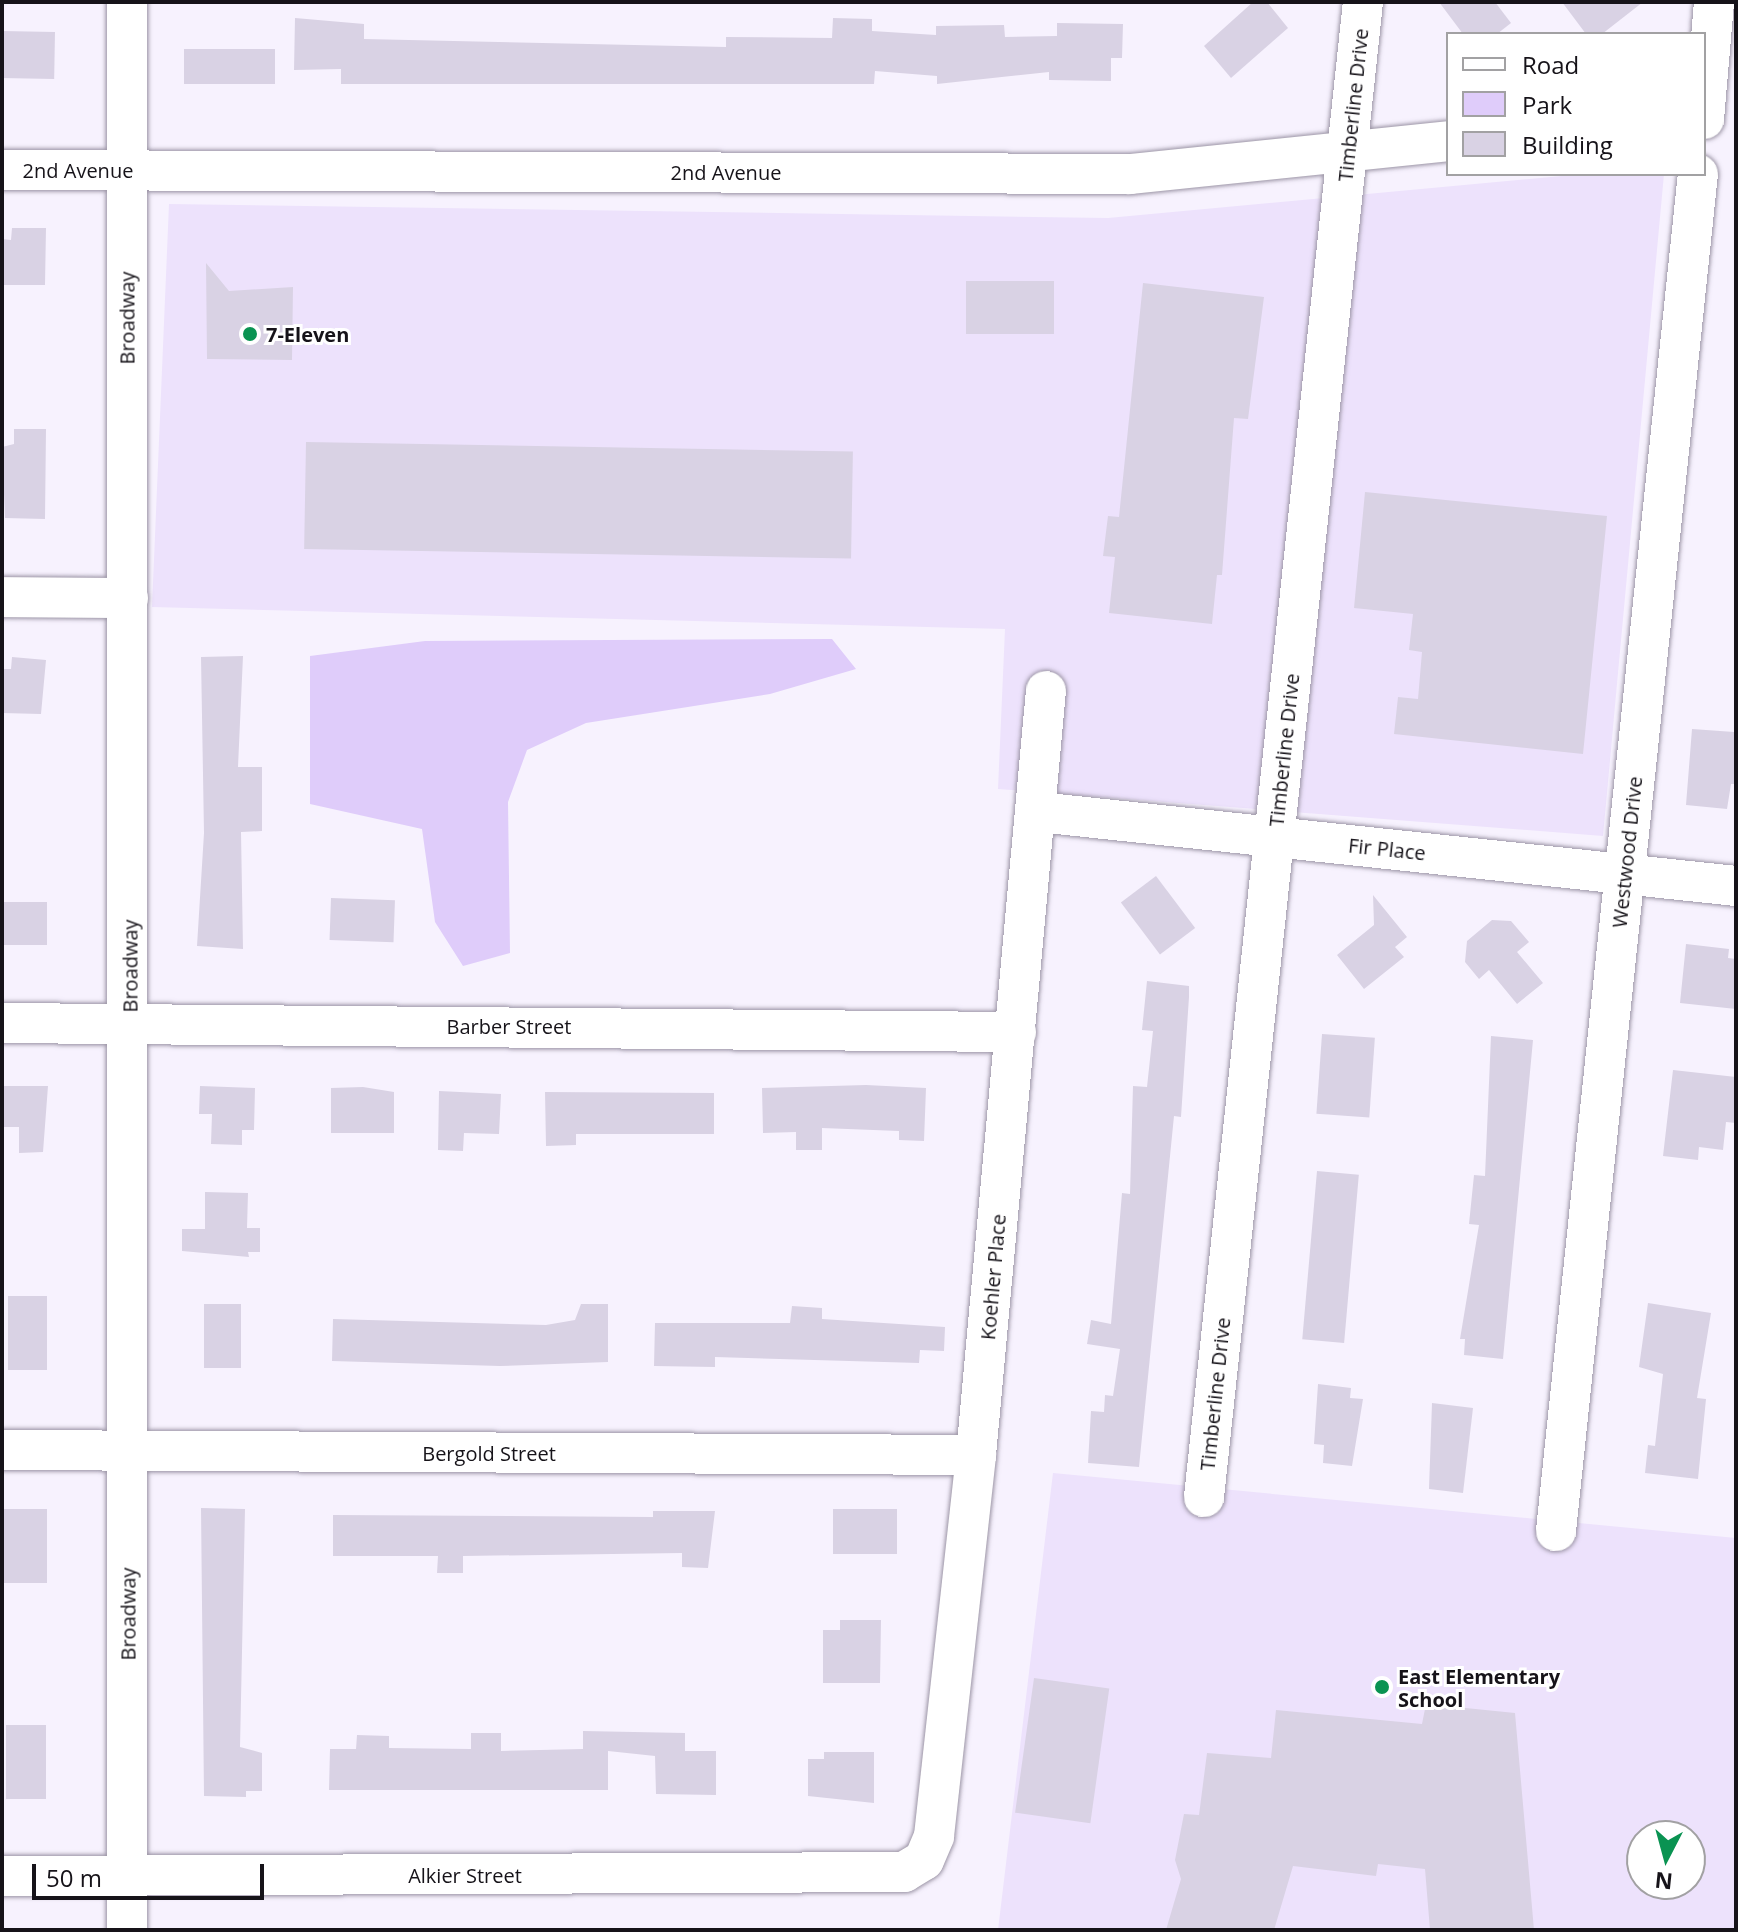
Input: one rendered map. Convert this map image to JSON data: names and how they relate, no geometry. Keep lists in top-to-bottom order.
{
  "streets": {
    "street": [
      "Timberline Drive",
      "2nd Avenue",
      "Broadway",
      "Fir Place",
      "Westwood Drive",
      "Barber Street",
      "Koehler Place",
      "Bergold Street",
      "Alkier Street"
    ]
  },
  "crossings": [
    ["Timberline Drive", "2nd Avenue"],
    ["Timberline Drive", "Fir Place"],
    ["2nd Avenue", "Broadway"],
    ["Broadway", "Barber Street"],
    ["Broadway", "Bergold Street"],
    ["Broadway", "Alkier Street"],
    ["Fir Place", "Westwood Drive"],
    ["Fir Place", "Koehler Place"],
    ["Barber Street", "Koehler Place"],
    ["Koehler Place", "Bergold Street"],
    ["Koehler Place", "Alkier Street"]
  ],
  "places": ["7-Eleven", "East Elementary School"],
  "legend": ["Road", "Park", "Building"],
  "scale_bar": "50 m",
  "north": "bottom"
}
